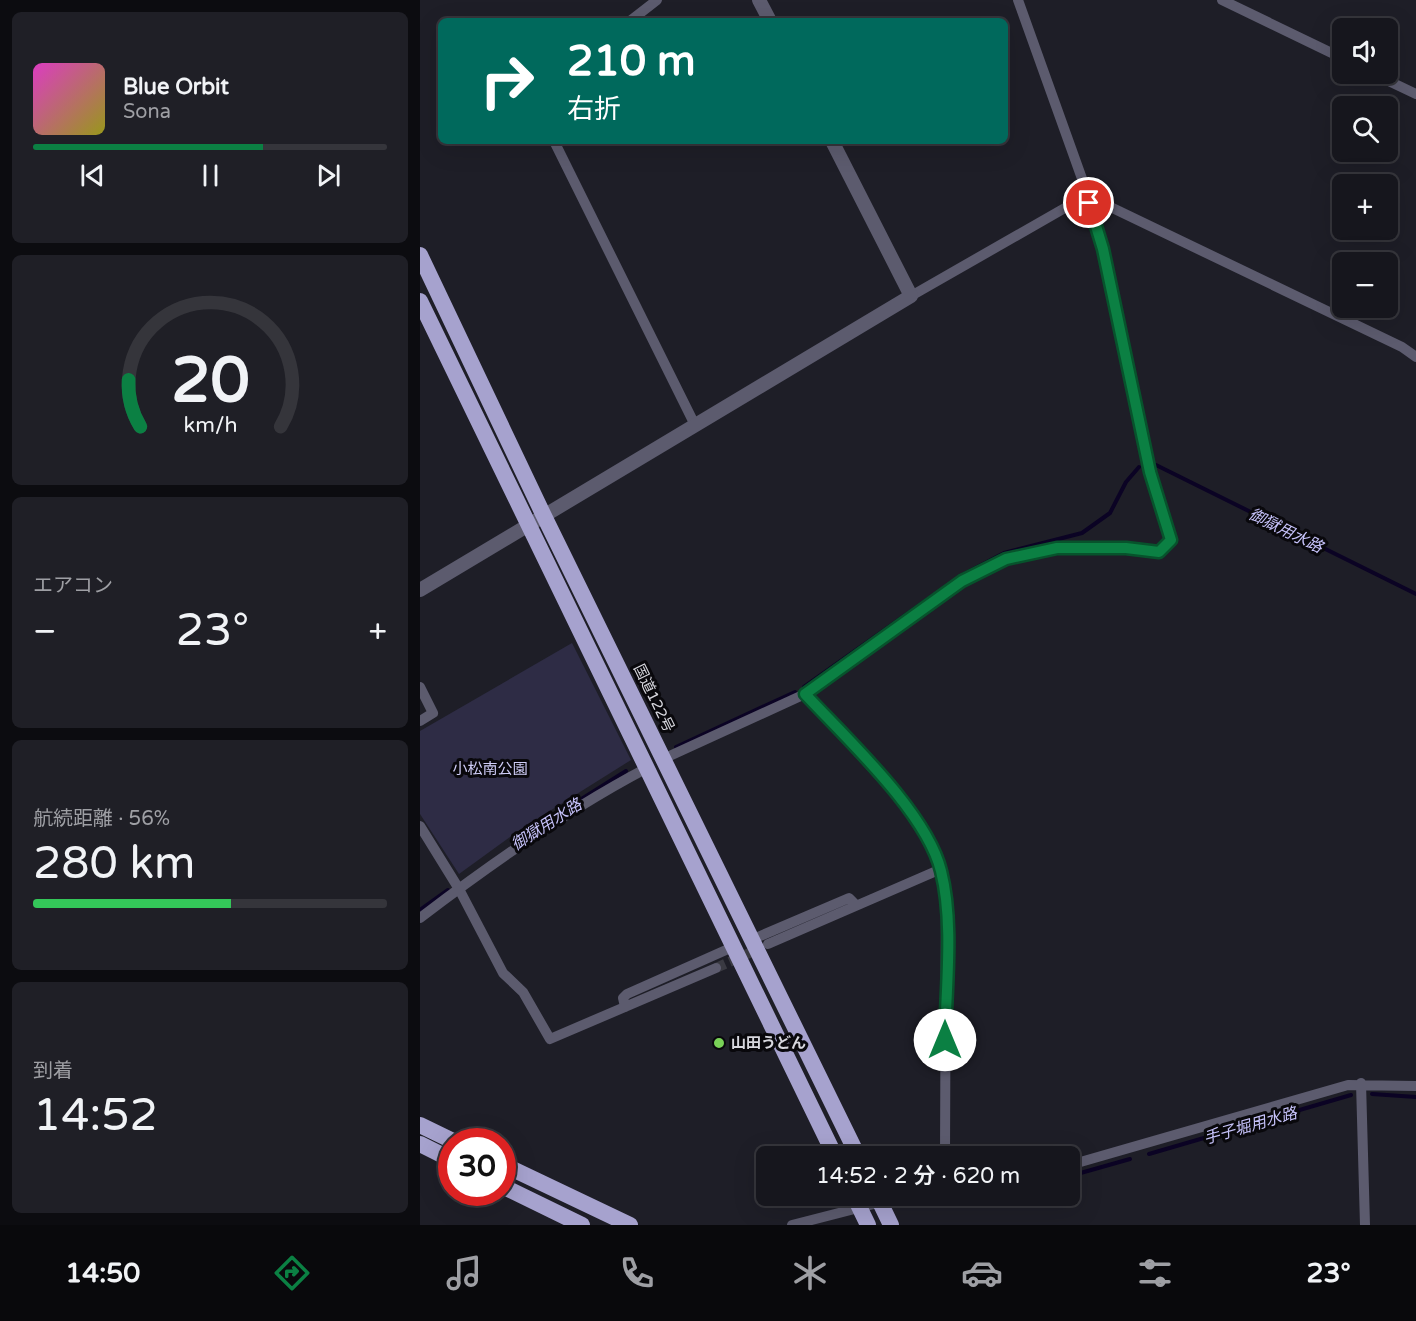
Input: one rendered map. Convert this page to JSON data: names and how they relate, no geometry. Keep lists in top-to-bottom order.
{
  "streets": {
    "highway": ["国道122号"]
  },
  "water": ["御獄用水路", "手子堀用水路"],
  "parks": ["小松南公園"],
  "places": ["山田うどん"],
  "page": {
    "map_buttons": ["+", "−"],
    "turn": ["210 m", "右折"],
    "song": ["Blue Orbit", "Sona"],
    "tile": [
      "エアコン",
      ["航続距離 · 56%", "280 km"],
      ["到着", "14:52"]
    ],
    "heat": ["−", "23°", "+"],
    "limit": "30",
    "trip": "14:52 · 2 分 · 620 m",
    "tabs": ["14:50", "23°"],
    "gauge": ["20", "km/h"]
  }
}
